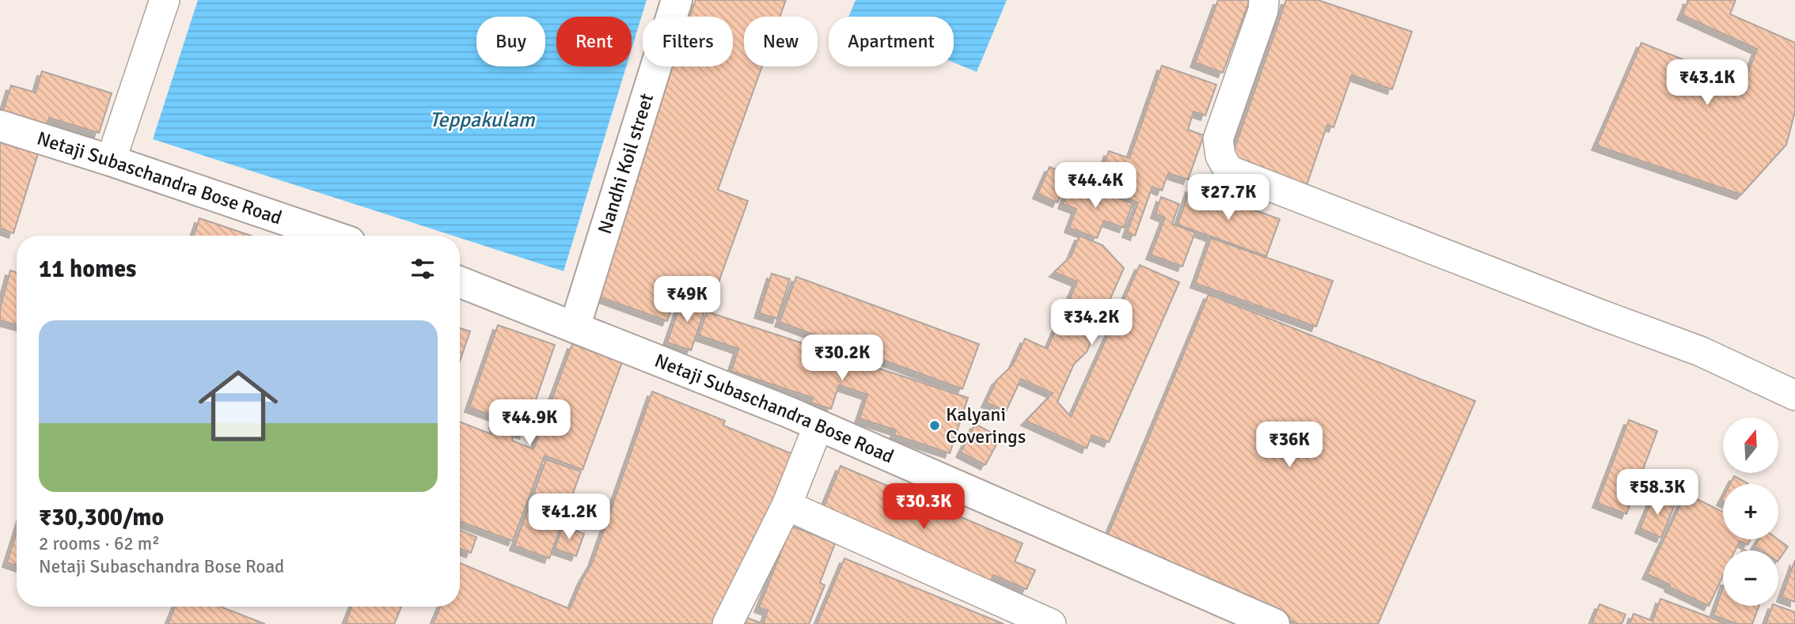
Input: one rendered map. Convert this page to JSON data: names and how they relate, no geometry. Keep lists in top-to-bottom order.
{
  "streets": {
    "main road": ["Nandhi Koil street", "Netaji Subaschandra Bose Road"]
  },
  "crossings": [
    ["Nandhi Koil street", "Netaji Subaschandra Bose Road"]
  ],
  "water": ["Teppakulam"],
  "places": ["Kalyani Coverings"],
  "north": "top",
  "page": {
    "chip": [
      "Buy",
      "Rent",
      "Filters",
      "New",
      "Apartment"
    ],
    "price": [
      "₹43.1K",
      "₹44.4K",
      "₹27.7K",
      "₹49K",
      "₹34.2K",
      "₹30.2K",
      "₹44.9K",
      "₹36K",
      "₹58.3K",
      "₹30.3K",
      "₹41.2K"
    ],
    "heading": "11 homes",
    "list": [
      {
        "name": "₹30,300/mo",
        "note": "2 rooms · 62 m² · Netaji Subaschandra Bose Road"
      }
    ],
    "map_buttons": ["+", "−"]
  }
}
